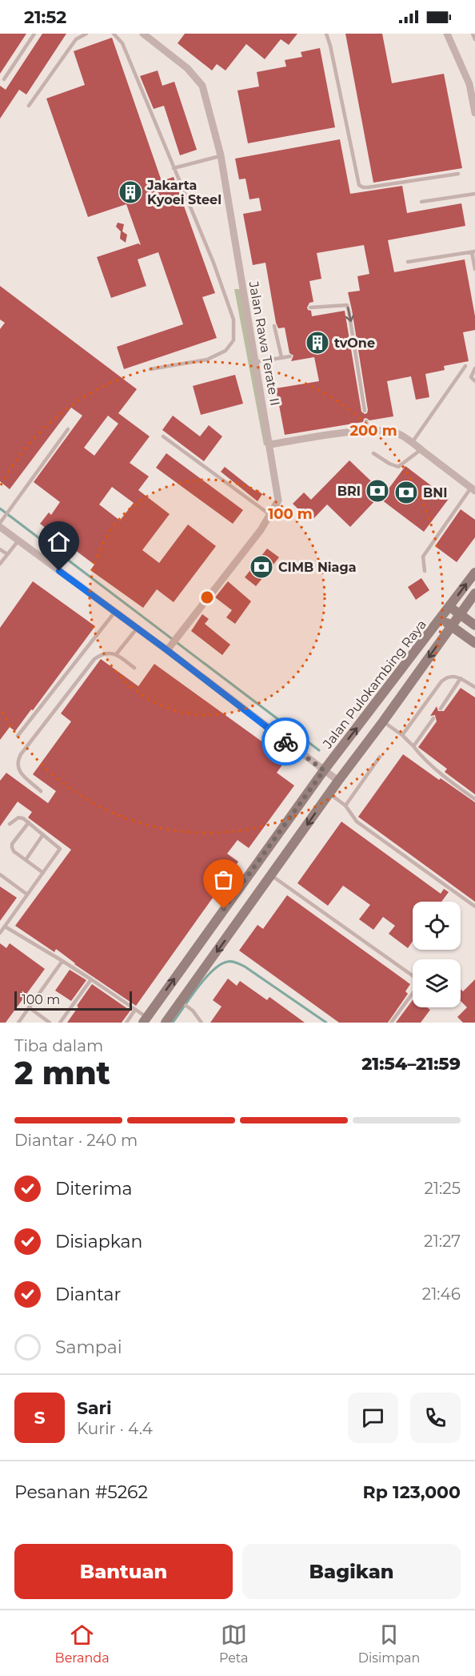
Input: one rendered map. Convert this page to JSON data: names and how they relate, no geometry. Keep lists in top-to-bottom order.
{
  "streets": {
    "street": ["Jalan Rawa Terate II", "Jalan Pulokambing Raya"]
  },
  "places": {
    "building": ["Jakarta Kyoei Steel", "tvOne"],
    "bank": ["BRI", "BNI", "CIMB Niaga"]
  },
  "scale_bar": "100 m",
  "page": {
    "status": "21:52",
    "scale": "100 m",
    "heading": ["2 mnt", "Tiba dalam", "21:54–21:59"],
    "panel": [
      "Sari",
      "Kurir · 4.4",
      "Pesanan #5262",
      "Rp 123,000"
    ],
    "bar": "Diantar · 240 m",
    "list": [
      ["Diterima", "21:25"],
      ["Disiapkan", "21:27"],
      ["Diantar", "21:46"],
      "Sampai"
    ],
    "round": "S",
    "buttons": ["Bantuan", "Bagikan"],
    "tabs": ["Beranda", "Peta", "Disimpan"]
  },
  "rings": ["200 m", "100 m"]
}
